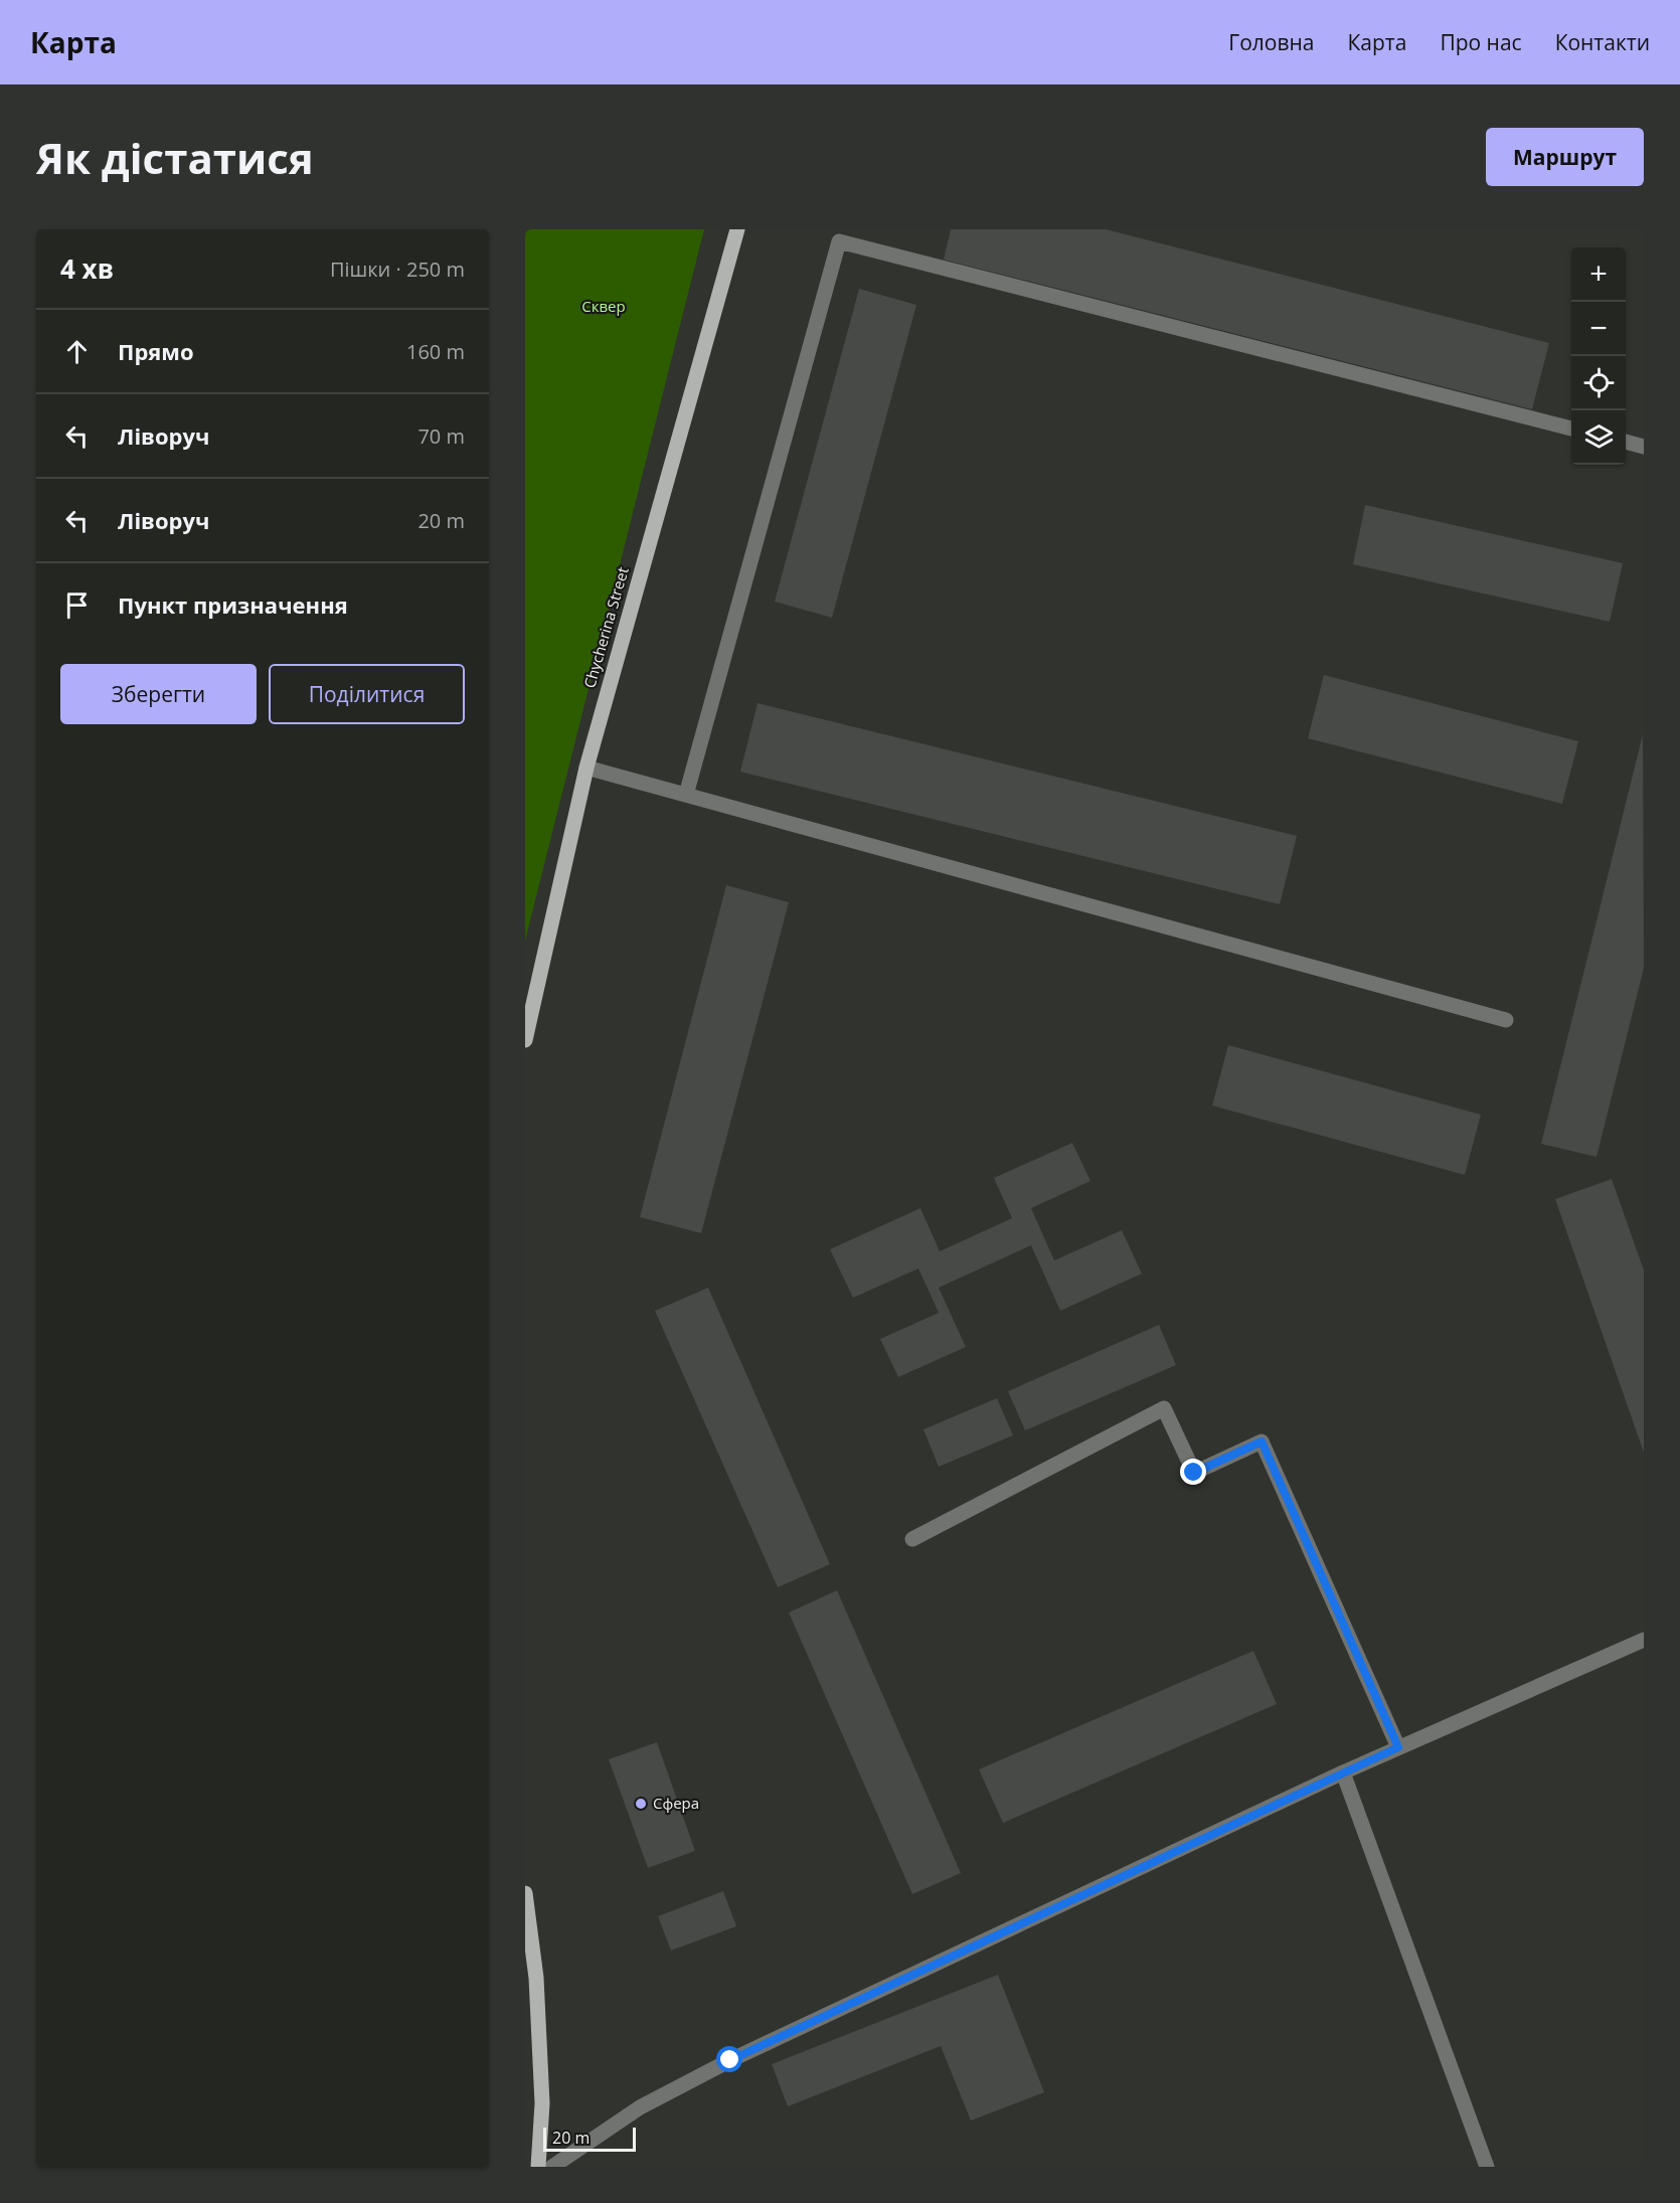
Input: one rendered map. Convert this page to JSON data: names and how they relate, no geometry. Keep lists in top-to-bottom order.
{
  "streets": {
    "main road": ["Chycherina Street"]
  },
  "parks": ["Сквер"],
  "places": ["Сфера"],
  "scale_bar": "20 m",
  "page": {
    "header": "Карта",
    "nav": [
      "Головна",
      "Карта",
      "Про нас",
      "Контакти"
    ],
    "buttons": [
      "Маршрут",
      ["Зберегти", "Поділитися"]
    ],
    "title": "Як дістатися",
    "heading": ["4 хв", "Пішки · 250 m"],
    "map_buttons": ["+", "−"],
    "list": [
      ["Прямо", "160 m"],
      ["Ліворуч", "70 m"],
      ["Ліворуч", "20 m"],
      "Пункт призначення"
    ],
    "scale": "20 m"
  }
}
